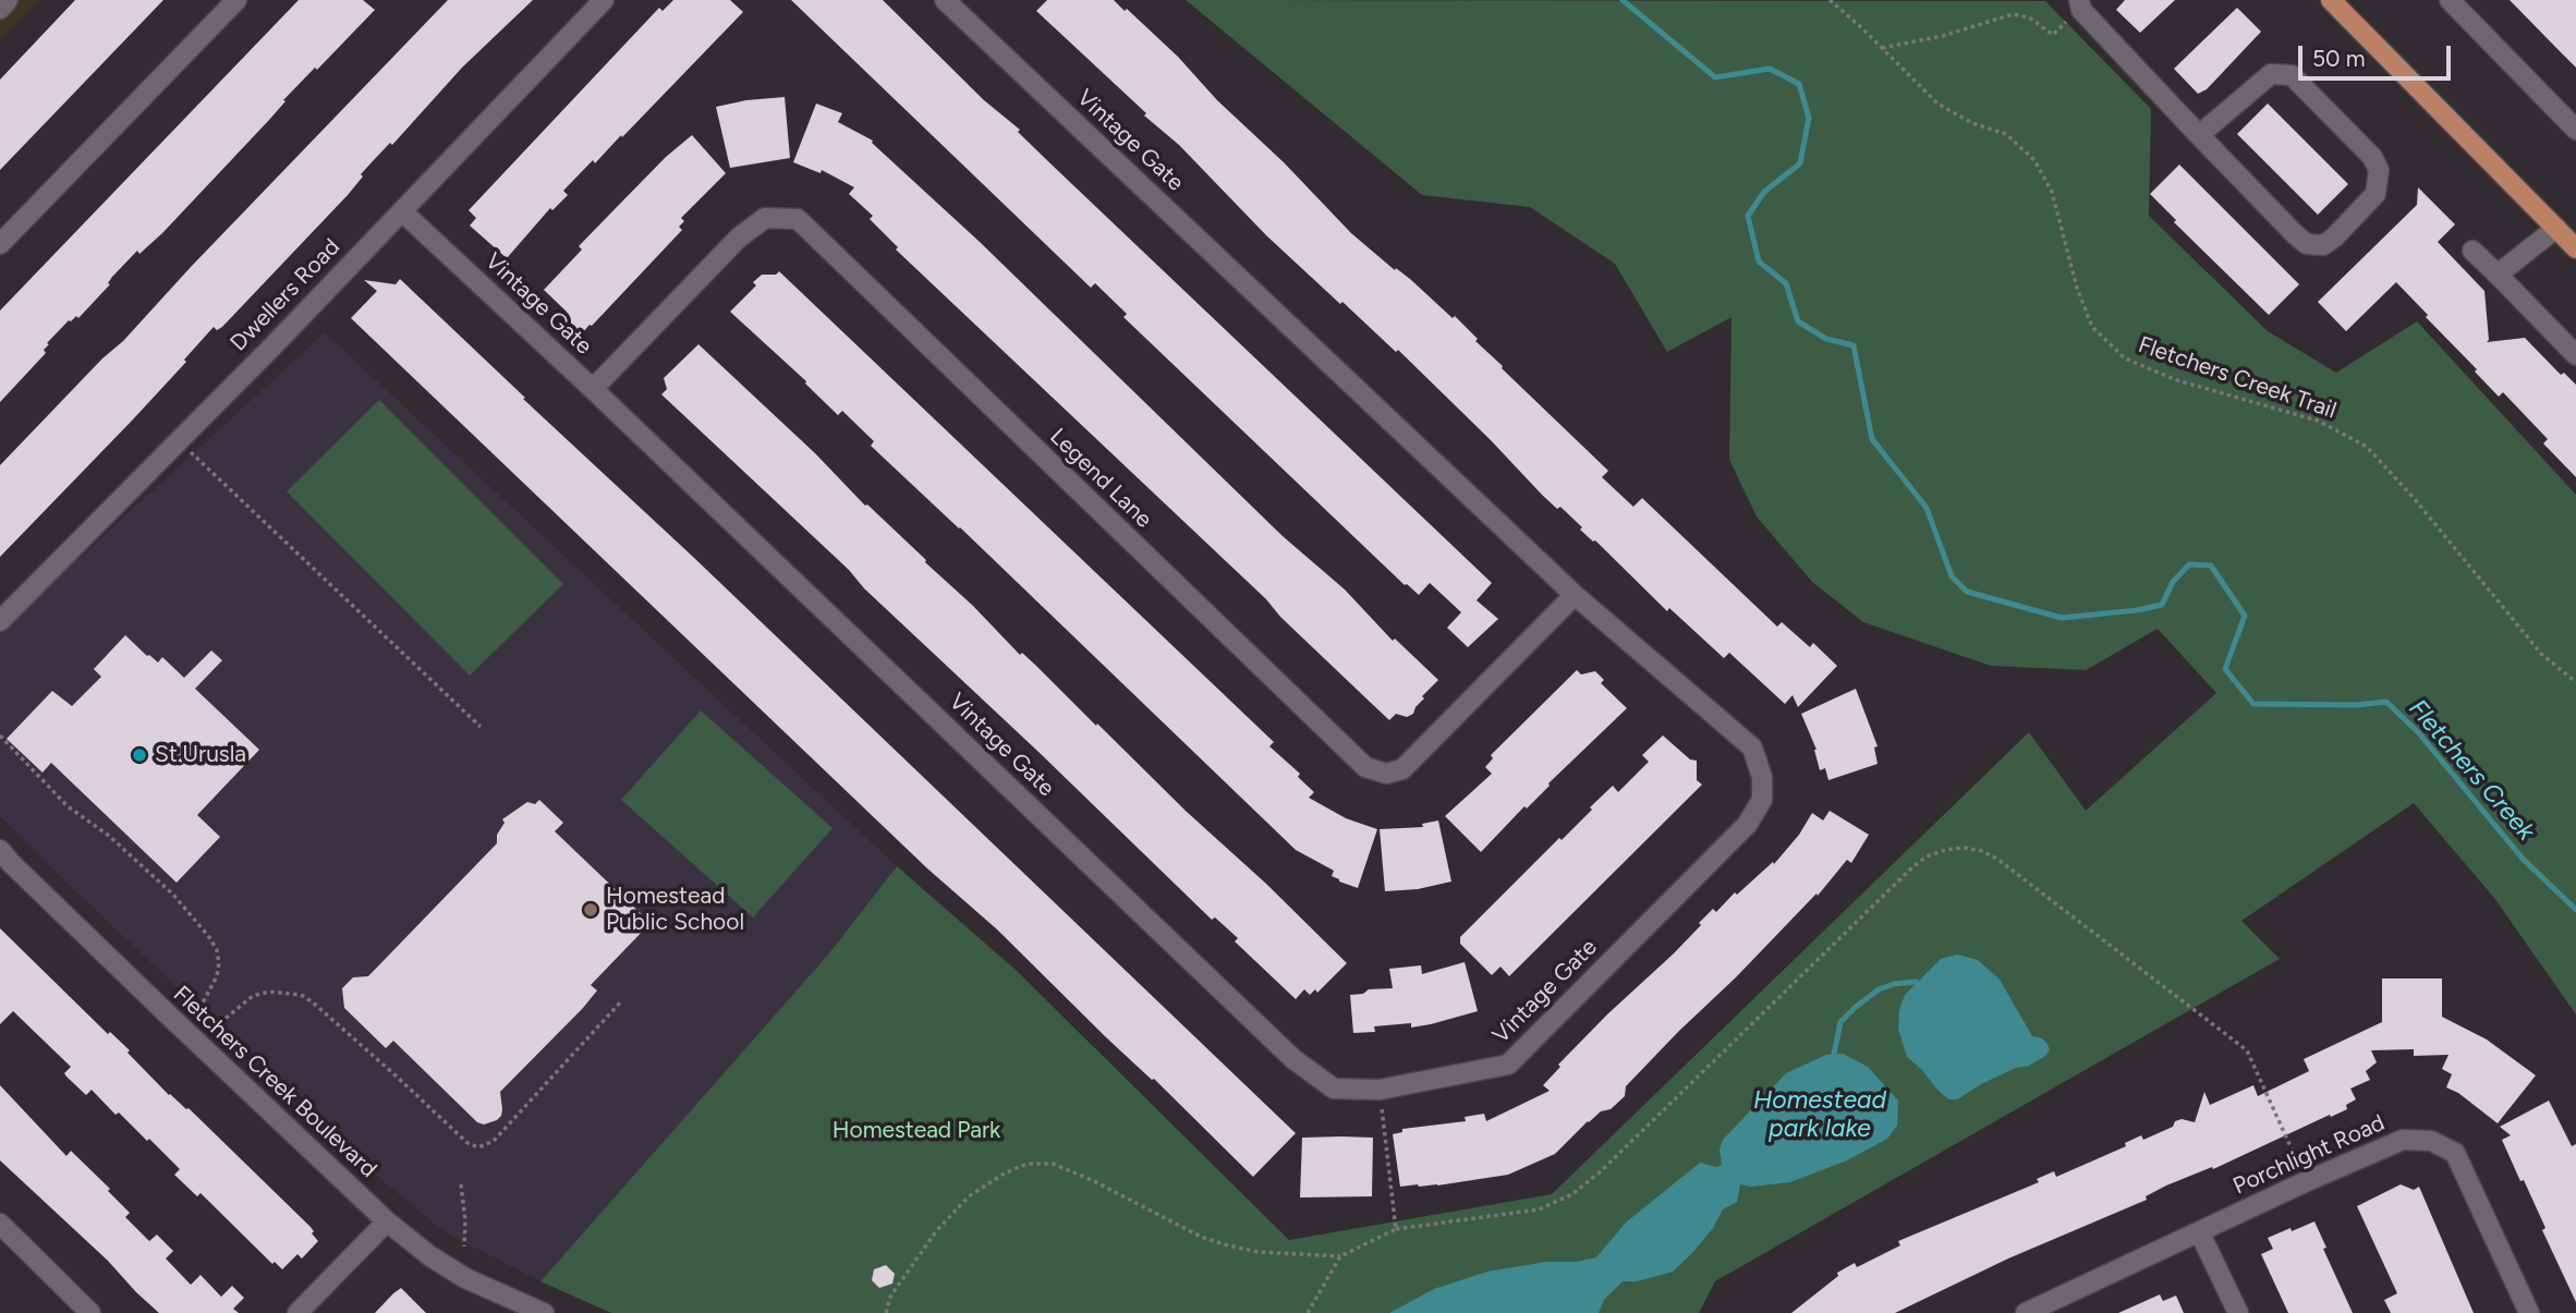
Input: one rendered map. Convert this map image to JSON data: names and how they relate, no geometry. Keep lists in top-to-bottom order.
{
  "streets": {
    "street": [
      "Vintage Gate",
      "Dwellers Road",
      "Legend Lane",
      "Fletchers Creek Boulevard",
      "Porchlight Road"
    ],
    "path": ["Fletchers Creek Trail"]
  },
  "crossings": [
    ["Vintage Gate", "Dwellers Road"],
    ["Vintage Gate", "Legend Lane"]
  ],
  "water": ["Fletchers Creek", "Homestead park lake"],
  "parks": ["Homestead Park"],
  "places": ["St.Urusla", "Homestead Public School"],
  "scale_bar": "50 m"
}
